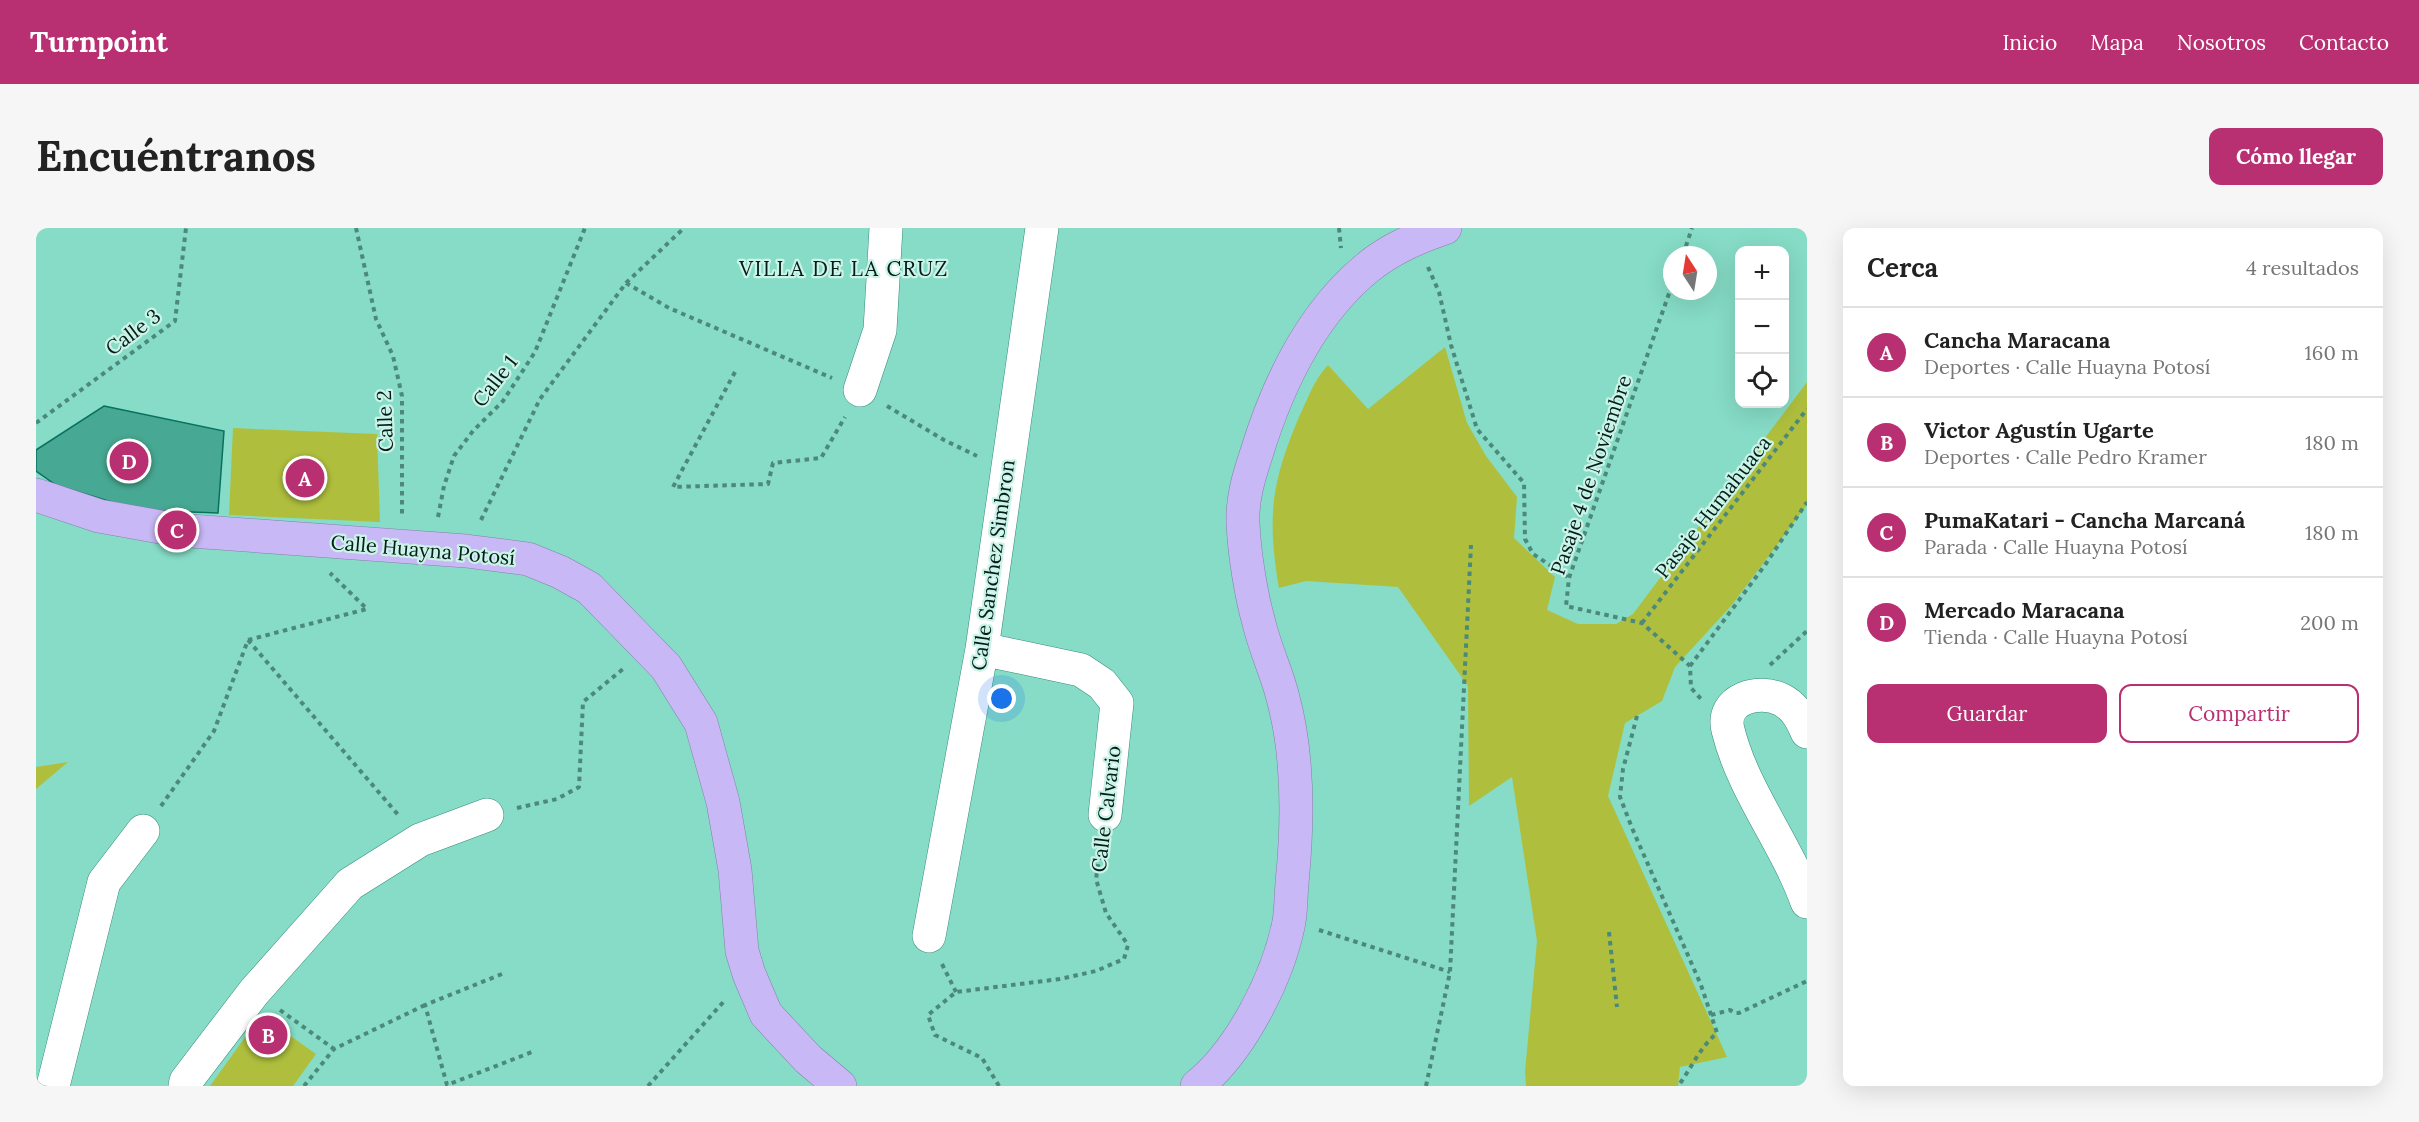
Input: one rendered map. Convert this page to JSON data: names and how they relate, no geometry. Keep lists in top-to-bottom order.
{
  "streets": {
    "highway": ["Calle Huayna Potosí"],
    "street": ["Calle Sanchez Simbron", "Calle Calvario"],
    "path": [
      "Calle 3",
      "Calle 1",
      "Calle 2",
      "Pasaje 4 de Noviembre",
      "Pasaje Humahuaca"
    ]
  },
  "crossings": [
    ["Calle 1", "Calle 2"],
    ["Calle 1", "Calle Huayna Potosí"],
    ["Calle 2", "Calle Huayna Potosí"],
    ["Pasaje 4 de Noviembre", "Pasaje Humahuaca"],
    ["Calle Sanchez Simbron", "Calle Calvario"]
  ],
  "districts": ["VILLA DE LA CRUZ"],
  "north": "top",
  "page": {
    "header": "Turnpoint",
    "nav": [
      "Inicio",
      "Mapa",
      "Nosotros",
      "Contacto"
    ],
    "buttons": [
      "Cómo llegar",
      ["Guardar", "Compartir"]
    ],
    "title": "Encuéntranos",
    "heading": ["Cerca", "4 resultados"],
    "map_buttons": ["+", "−"],
    "list": [
      {
        "mark": "A",
        "name": "Cancha Maracana",
        "note": "Deportes · Calle Huayna Potosí",
        "value": "160 m"
      },
      {
        "mark": "B",
        "name": "Victor Agustín Ugarte",
        "note": "Deportes · Calle Pedro Kramer",
        "value": "180 m"
      },
      {
        "mark": "C",
        "name": "PumaKatari - Cancha Marcaná",
        "note": "Parada · Calle Huayna Potosí",
        "value": "180 m"
      },
      {
        "mark": "D",
        "name": "Mercado Maracana",
        "note": "Tienda · Calle Huayna Potosí",
        "value": "200 m"
      }
    ],
    "pins": [
      "D",
      "A",
      "C",
      "B"
    ]
  }
}
